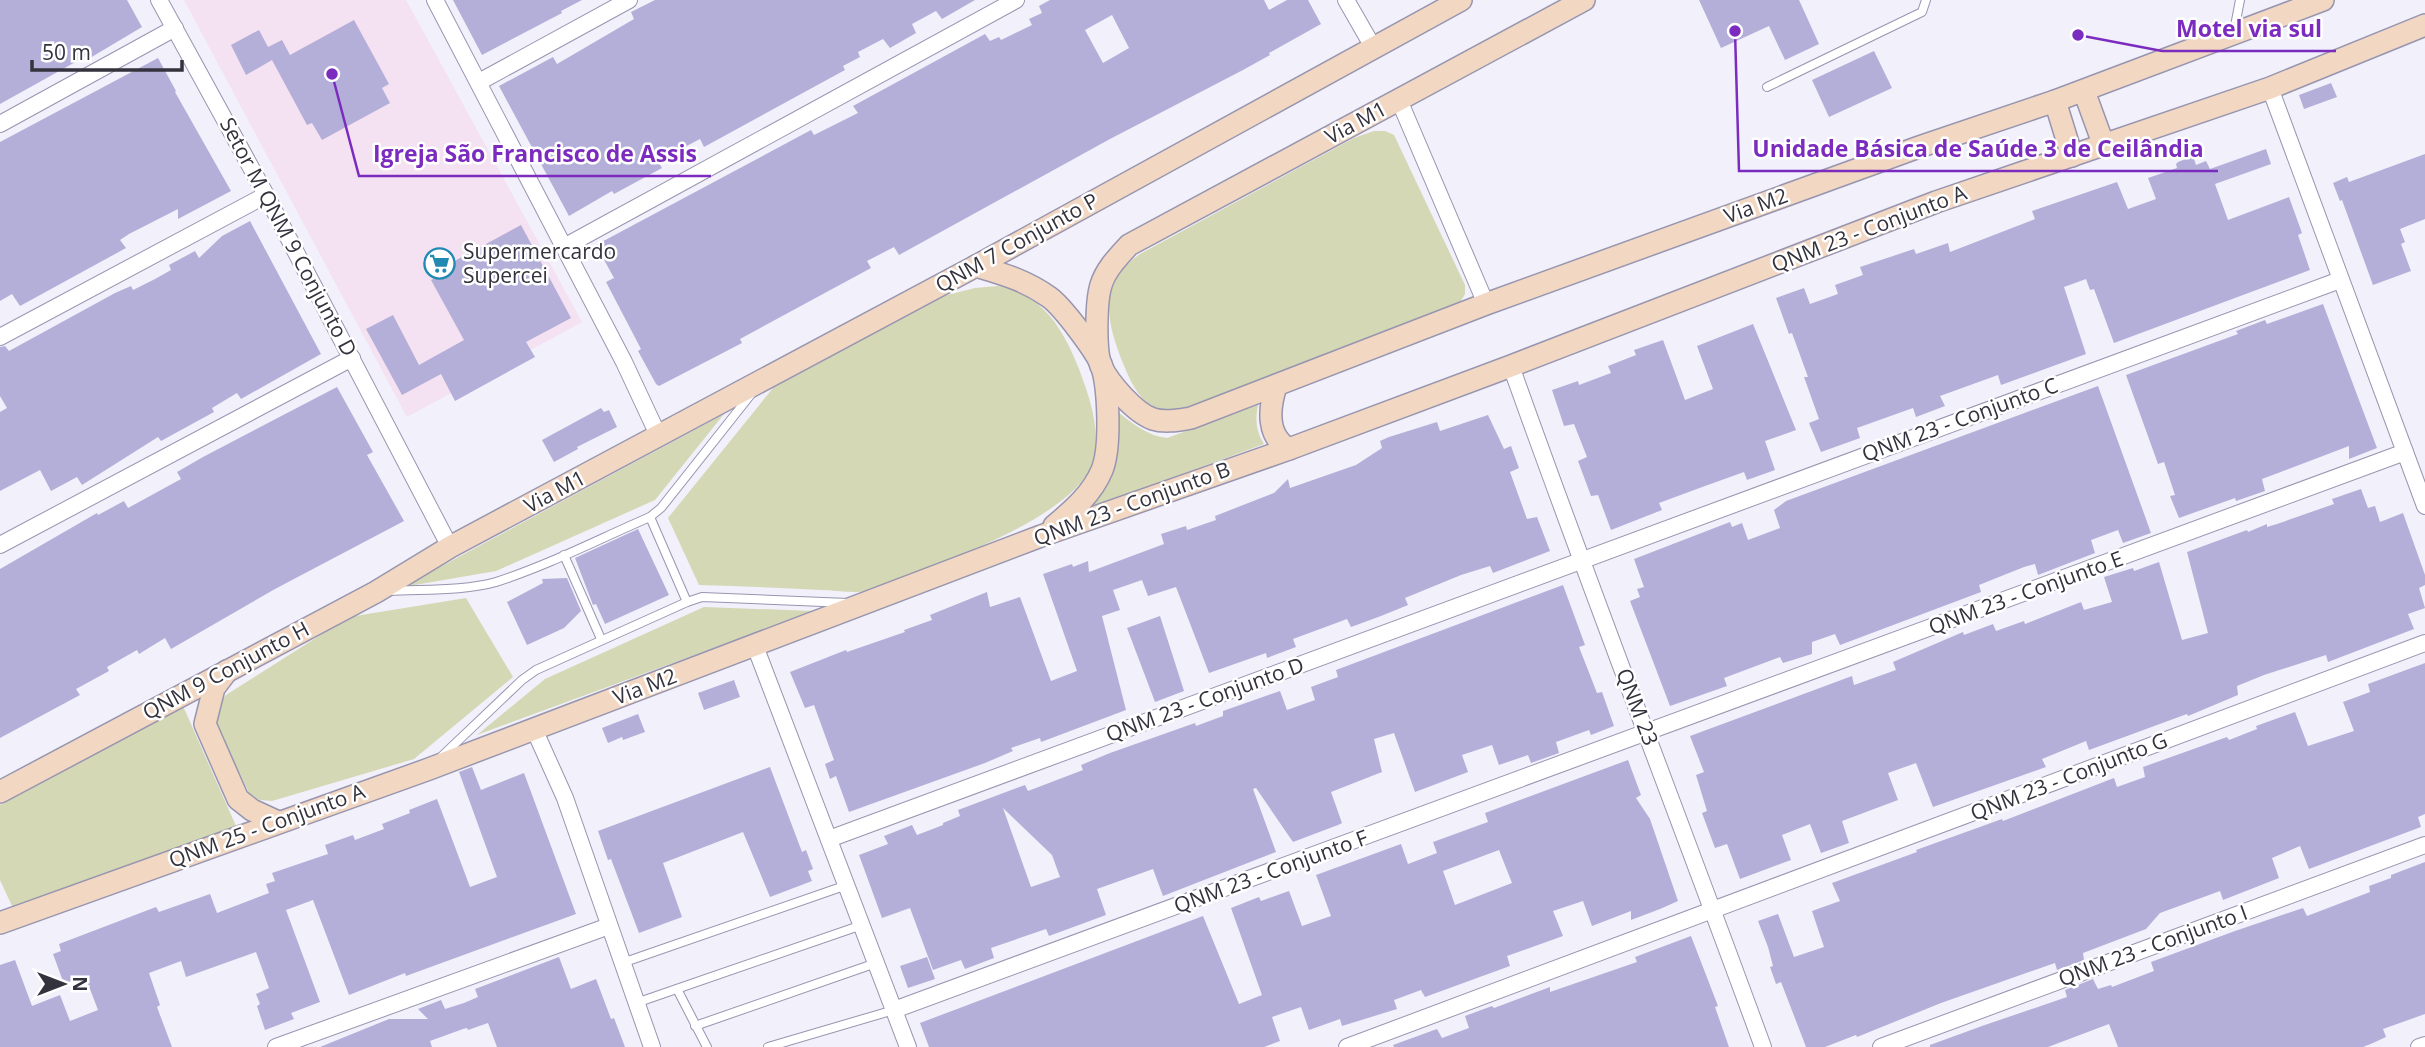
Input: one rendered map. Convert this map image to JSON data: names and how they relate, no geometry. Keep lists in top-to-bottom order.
{
  "streets": {
    "main road": [
      "Via M1",
      "Via M2",
      "QNM 23 - Conjunto A",
      "QNM 7 Conjunto P",
      "QNM 23 - Conjunto B",
      "QNM 9 Conjunto H",
      "QNM 25 - Conjunto A"
    ],
    "street": [
      "Setor M QNM 9 Conjunto D",
      "QNM 23 - Conjunto C",
      "QNM 23 - Conjunto E",
      "QNM 23 - Conjunto D",
      "QNM 23",
      "QNM 23 - Conjunto G",
      "QNM 23 - Conjunto F",
      "QNM 23 - Conjunto I"
    ]
  },
  "crossings": [
    ["Via M1", "Via M2"],
    ["Via M1", "Setor M QNM 9 Conjunto D"],
    ["Via M1", "QNM 7 Conjunto P"],
    ["Via M1", "QNM 9 Conjunto H"],
    ["Via M2", "QNM 7 Conjunto P"],
    ["Via M2", "QNM 23 - Conjunto B"],
    ["Via M2", "QNM 25 - Conjunto A"],
    ["QNM 23 - Conjunto A", "QNM 23 - Conjunto B"],
    ["QNM 23 - Conjunto A", "QNM 23"],
    ["Setor M QNM 9 Conjunto D", "QNM 9 Conjunto H"],
    ["QNM 23 - Conjunto C", "QNM 23 - Conjunto D"],
    ["QNM 23 - Conjunto C", "QNM 23"],
    ["QNM 23 - Conjunto B", "QNM 23"],
    ["QNM 23 - Conjunto E", "QNM 23"],
    ["QNM 23 - Conjunto E", "QNM 23 - Conjunto F"],
    ["QNM 23 - Conjunto D", "QNM 23"],
    ["QNM 23", "QNM 23 - Conjunto G"],
    ["QNM 23", "QNM 23 - Conjunto F"]
  ],
  "places": {
    "other": ["Unidade Básica de Saúde 3 de Ceilândia", "Motel via sul", "Igreja São Francisco de Assis"],
    "supermarket": ["Supermercardo Supercei"]
  },
  "scale_bar": "50 m",
  "north": "right"
}
